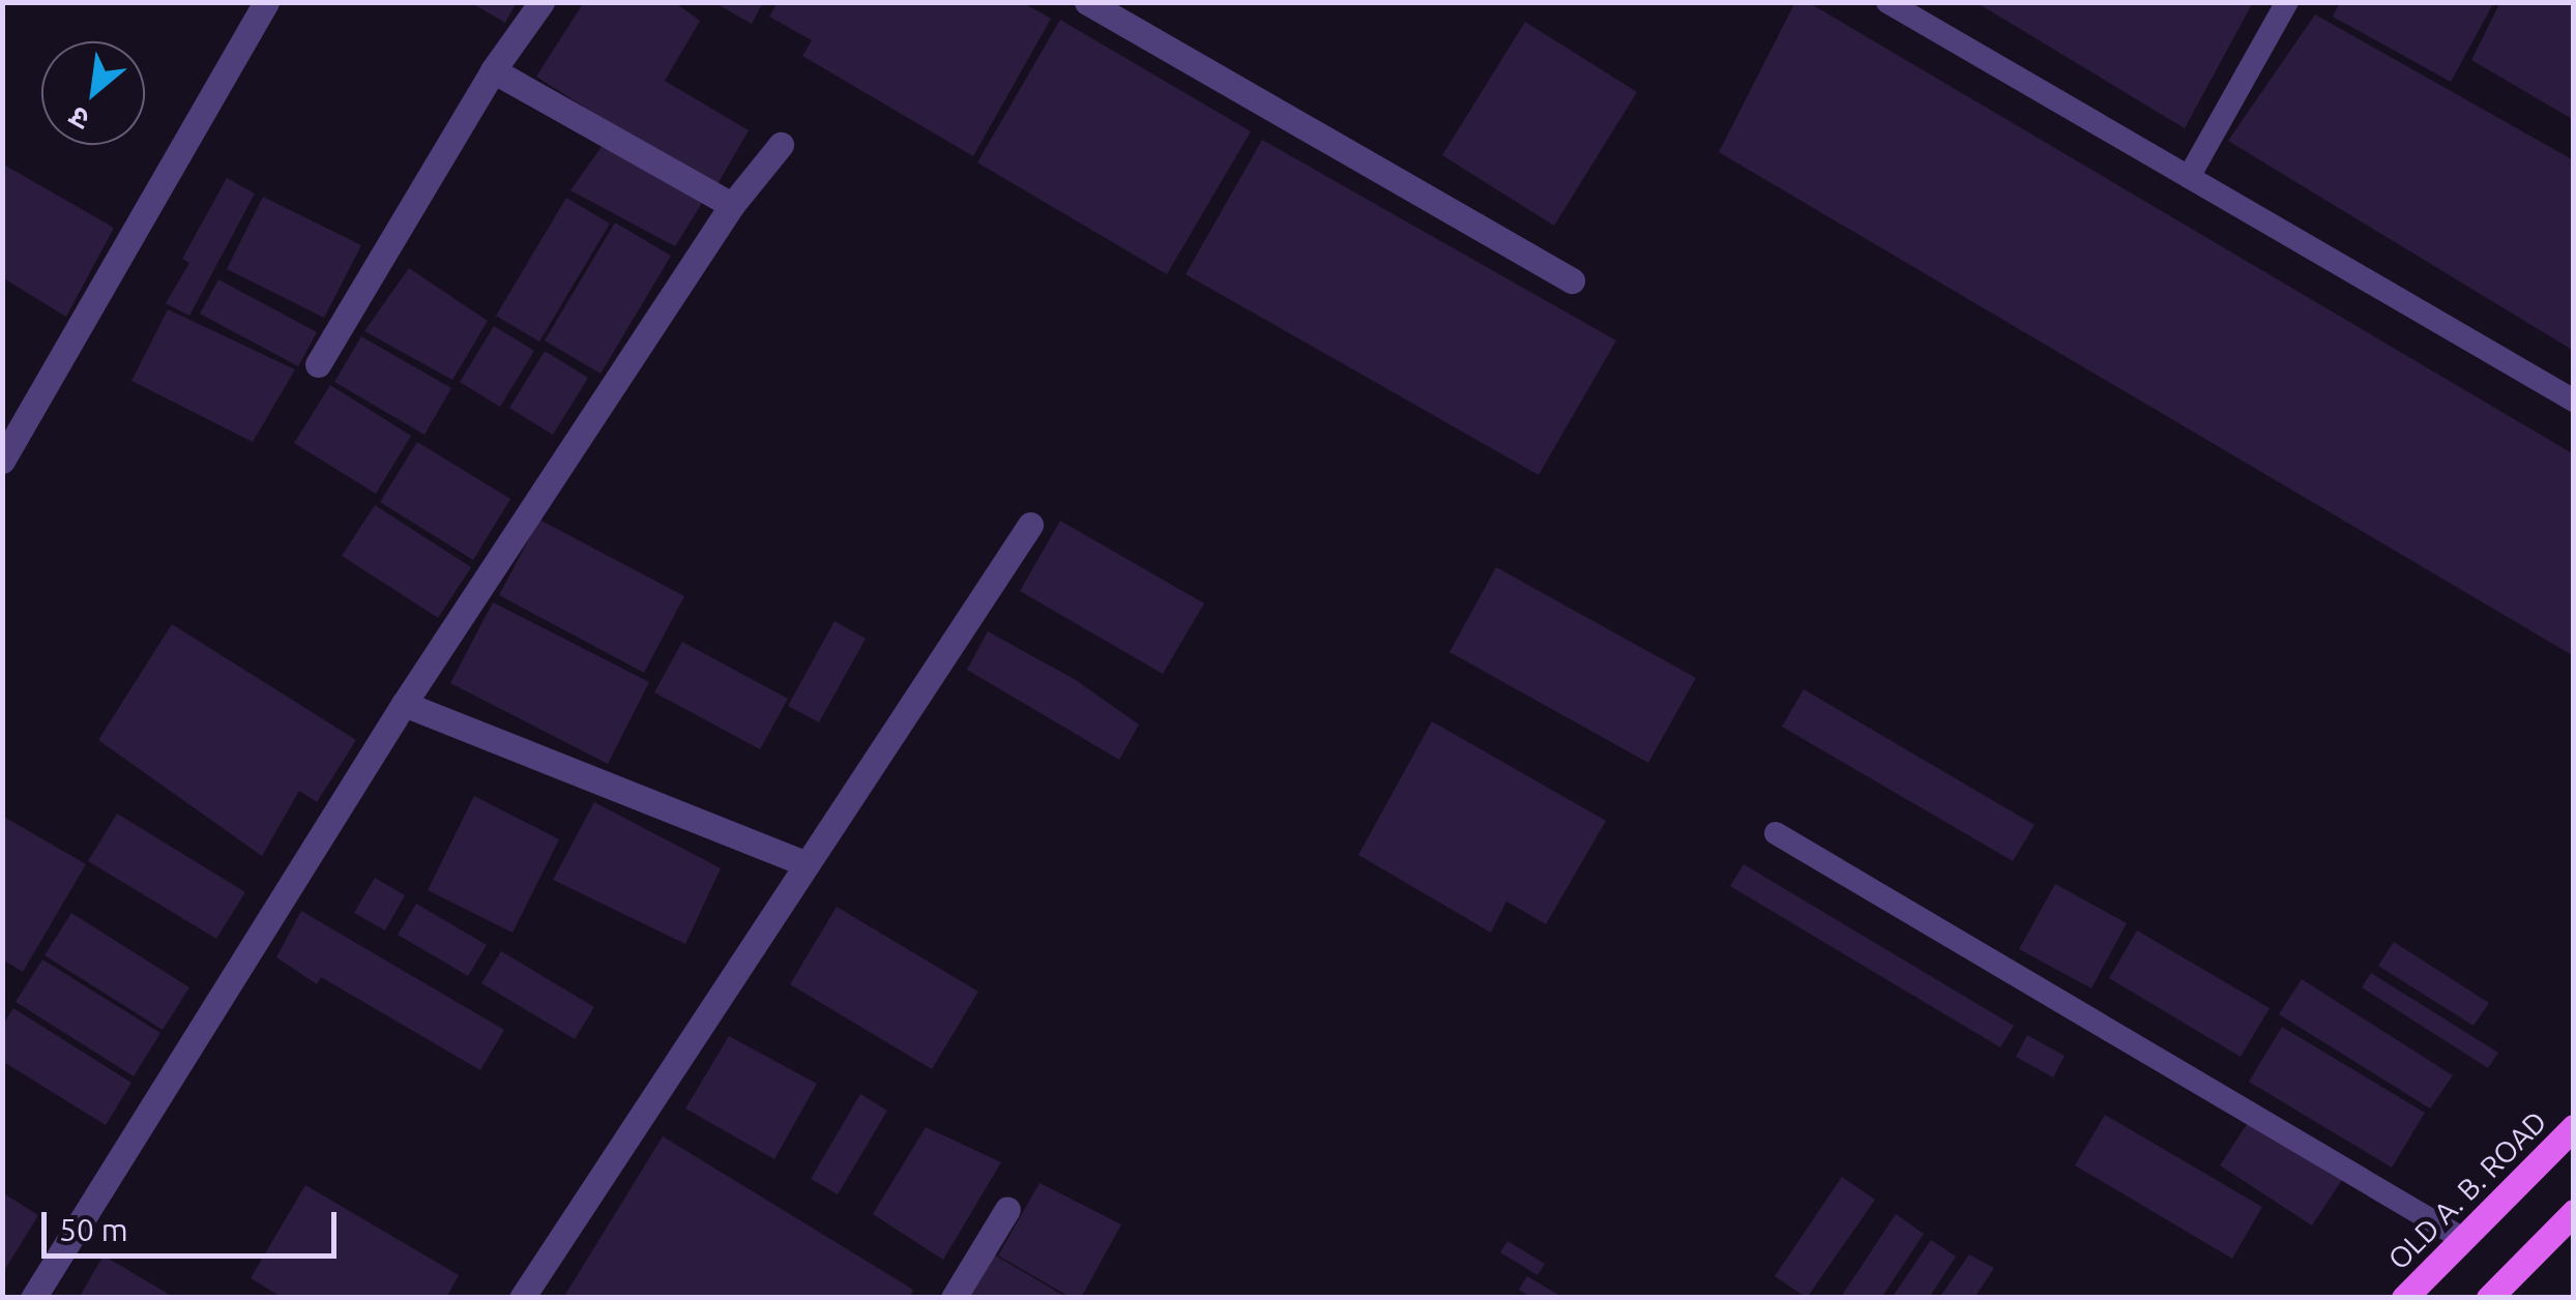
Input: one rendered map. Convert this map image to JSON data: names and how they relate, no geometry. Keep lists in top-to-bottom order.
{
  "streets": {
    "main road": ["OLD A. B. ROAD"]
  },
  "scale_bar": "50 m",
  "north": "bottom left"
}
